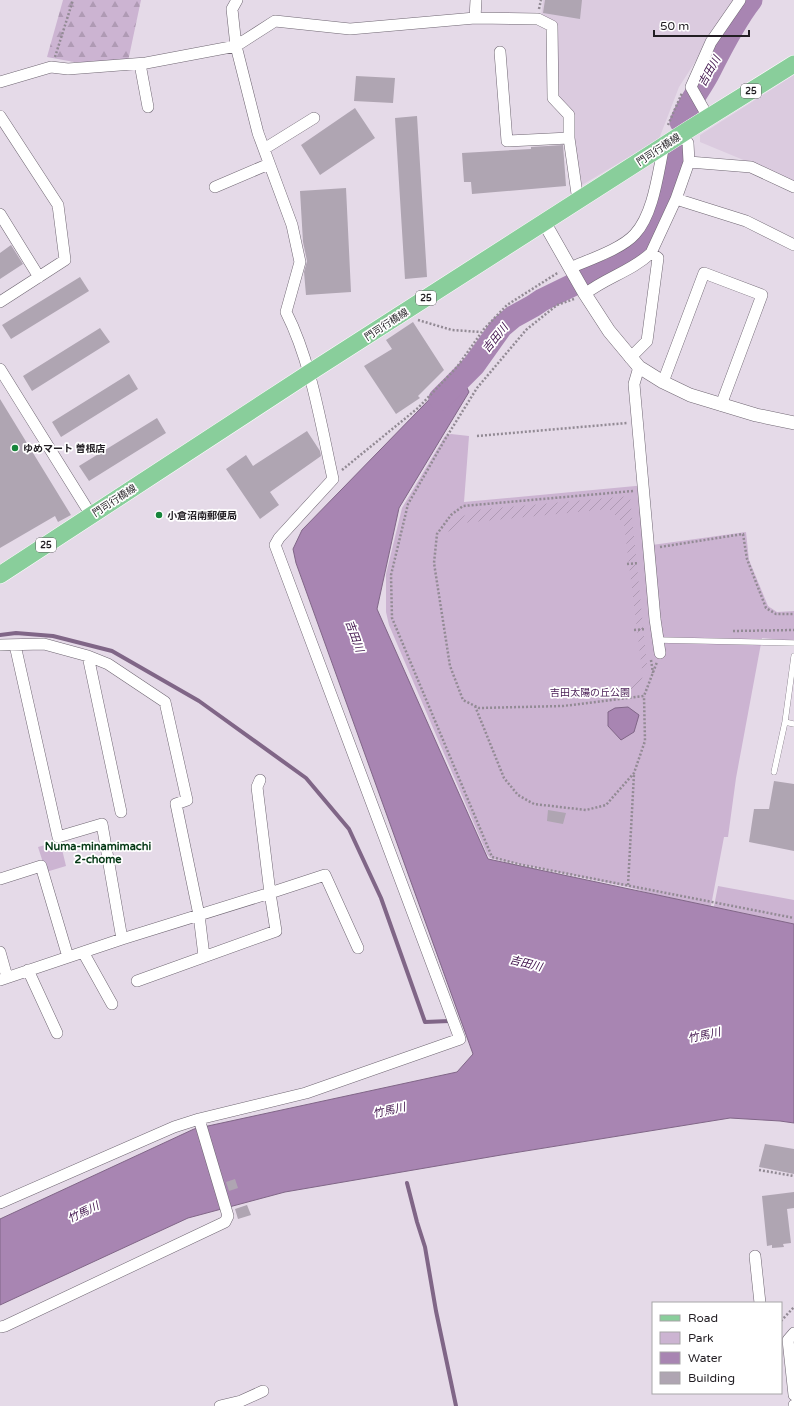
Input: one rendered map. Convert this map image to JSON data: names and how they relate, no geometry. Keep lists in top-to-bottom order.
{
  "streets": {
    "main road": ["25", "門司行橋線"]
  },
  "districts": ["Numa-minamimachi 2-chome"],
  "water": ["吉田川", "竹馬川"],
  "parks": ["吉田太陽の丘公園"],
  "places": ["ゆめマート 曽根店", "小倉沼南郵便局"],
  "legend": [
    "Road",
    "Park",
    "Water",
    "Building"
  ],
  "scale_bar": "50 m"
}
